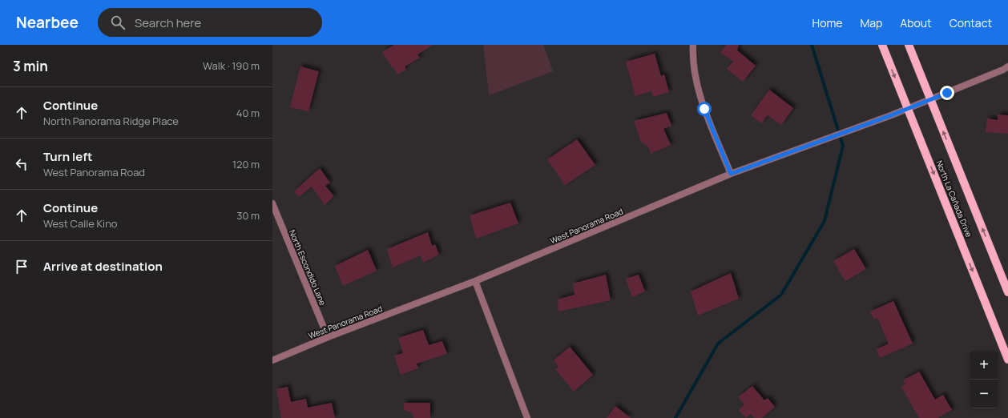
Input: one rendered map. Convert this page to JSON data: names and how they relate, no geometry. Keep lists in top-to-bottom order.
{
  "streets": {
    "main road": ["North La Cañada Drive"],
    "street": ["West Panorama Road", "North Escondido Lane"]
  },
  "crossings": [
    ["North La Cañada Drive", "West Panorama Road"],
    ["West Panorama Road", "North Escondido Lane"]
  ],
  "page": {
    "header": "Nearbee",
    "search": "Search here",
    "nav": [
      "Home",
      "Map",
      "About",
      "Contact"
    ],
    "heading": ["3 min", "Walk · 190 m"],
    "list": [
      ["Continue", "North Panorama Ridge Place", "40 m"],
      ["Turn left", "West Panorama Road", "120 m"],
      ["Continue", "West Calle Kino", "30 m"],
      "Arrive at destination"
    ],
    "map_buttons": ["+", "−"]
  }
}
